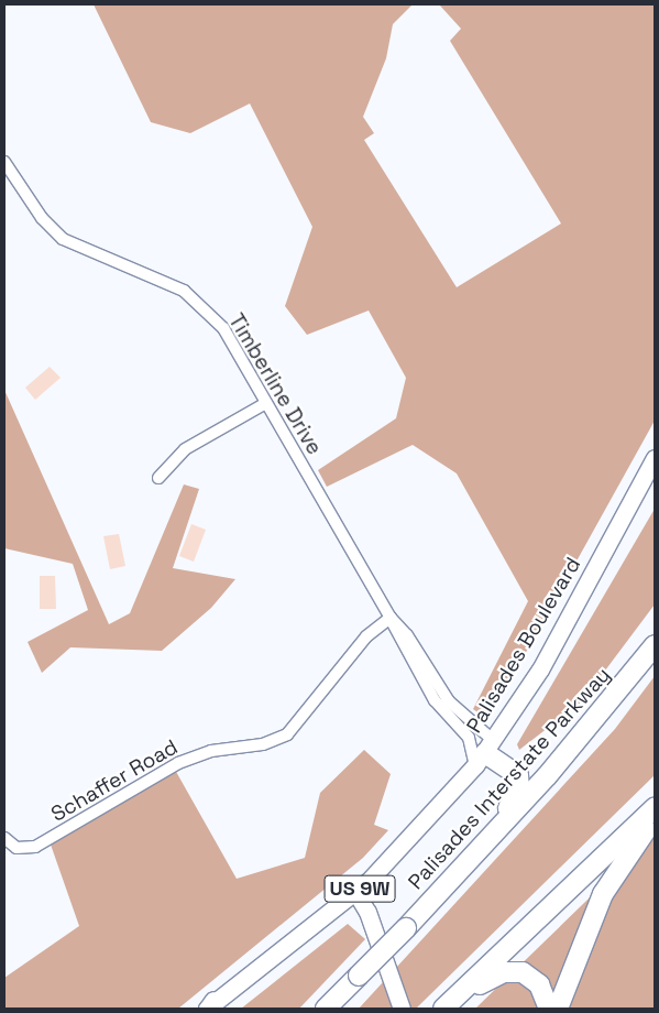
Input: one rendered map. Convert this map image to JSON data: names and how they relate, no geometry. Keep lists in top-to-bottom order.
{
  "streets": {
    "highway": ["Palisades Interstate Parkway"],
    "main road": ["Palisades Boulevard", "US 9W"],
    "street": ["Timberline Drive", "Schaffer Road"]
  },
  "crossings": [
    ["Timberline Drive", "Palisades Boulevard"],
    ["Timberline Drive", "Schaffer Road"]
  ]
}
